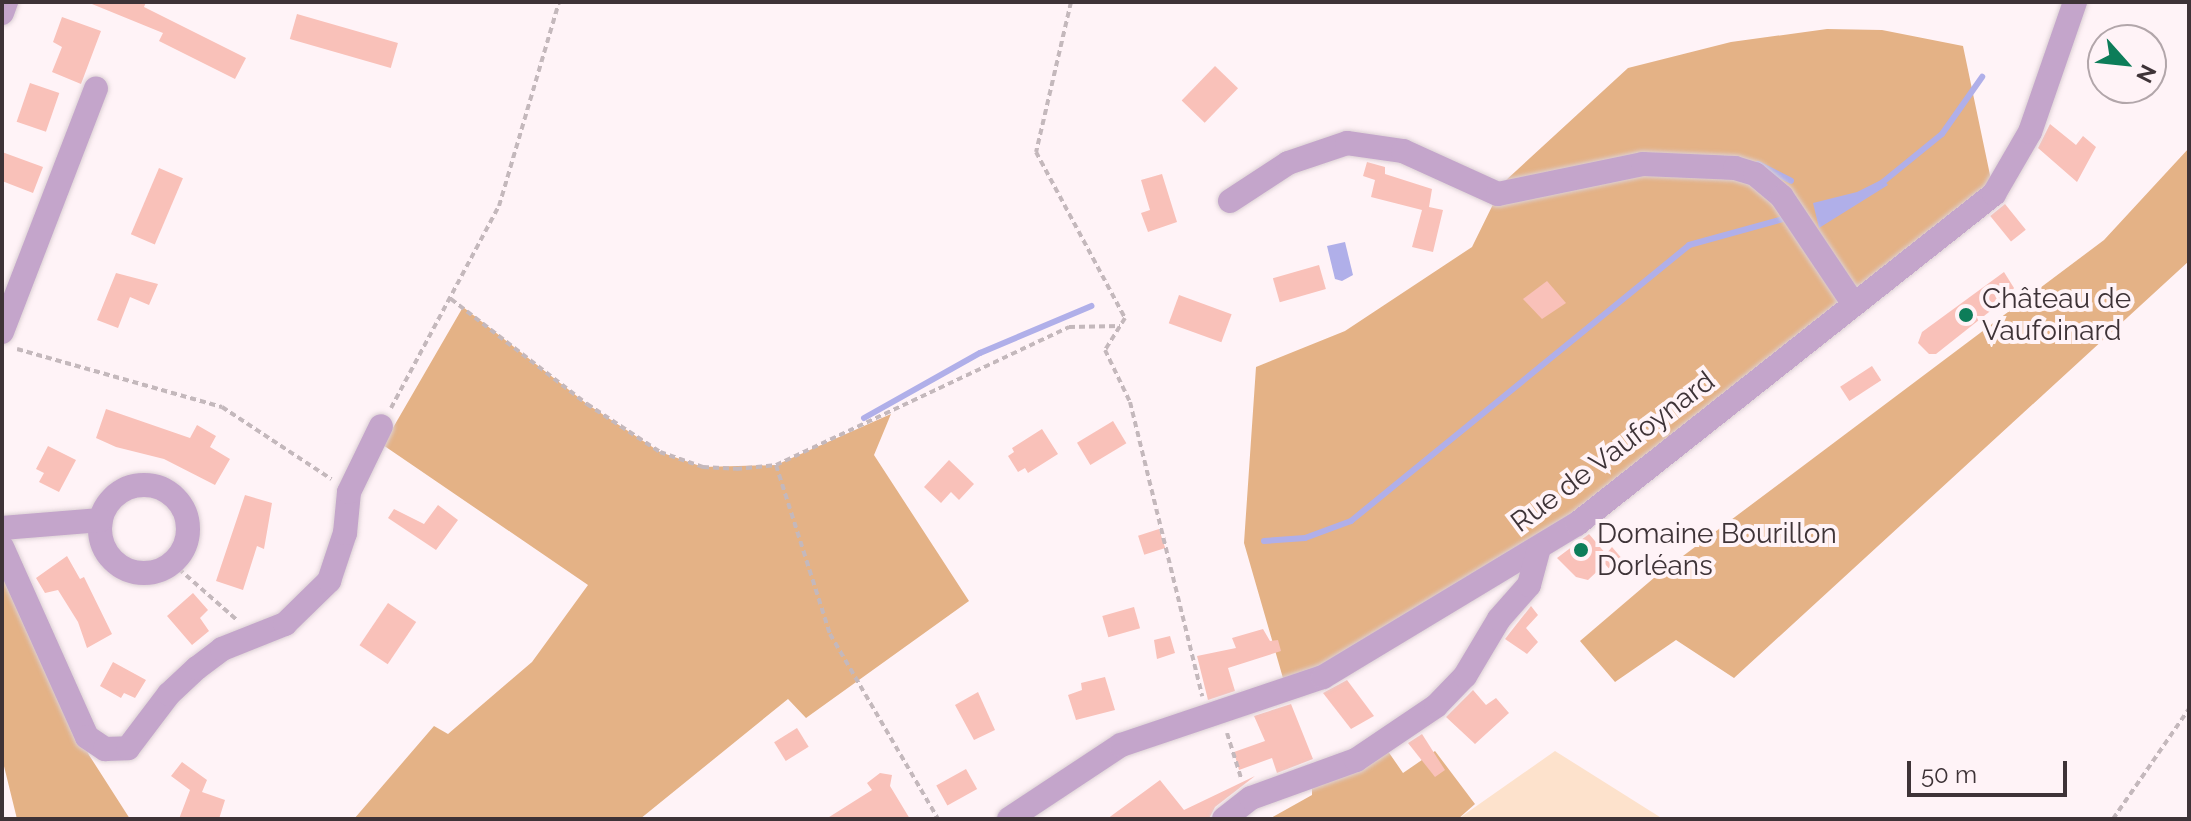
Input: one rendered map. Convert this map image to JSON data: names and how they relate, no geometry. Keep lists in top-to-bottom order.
{
  "streets": {
    "street": ["Rue de Vaufoynard"]
  },
  "places": ["Château de Vaufoinard", "Domaine Bourillon Dorléans"],
  "scale_bar": "50 m",
  "north": "bottom right"
}
